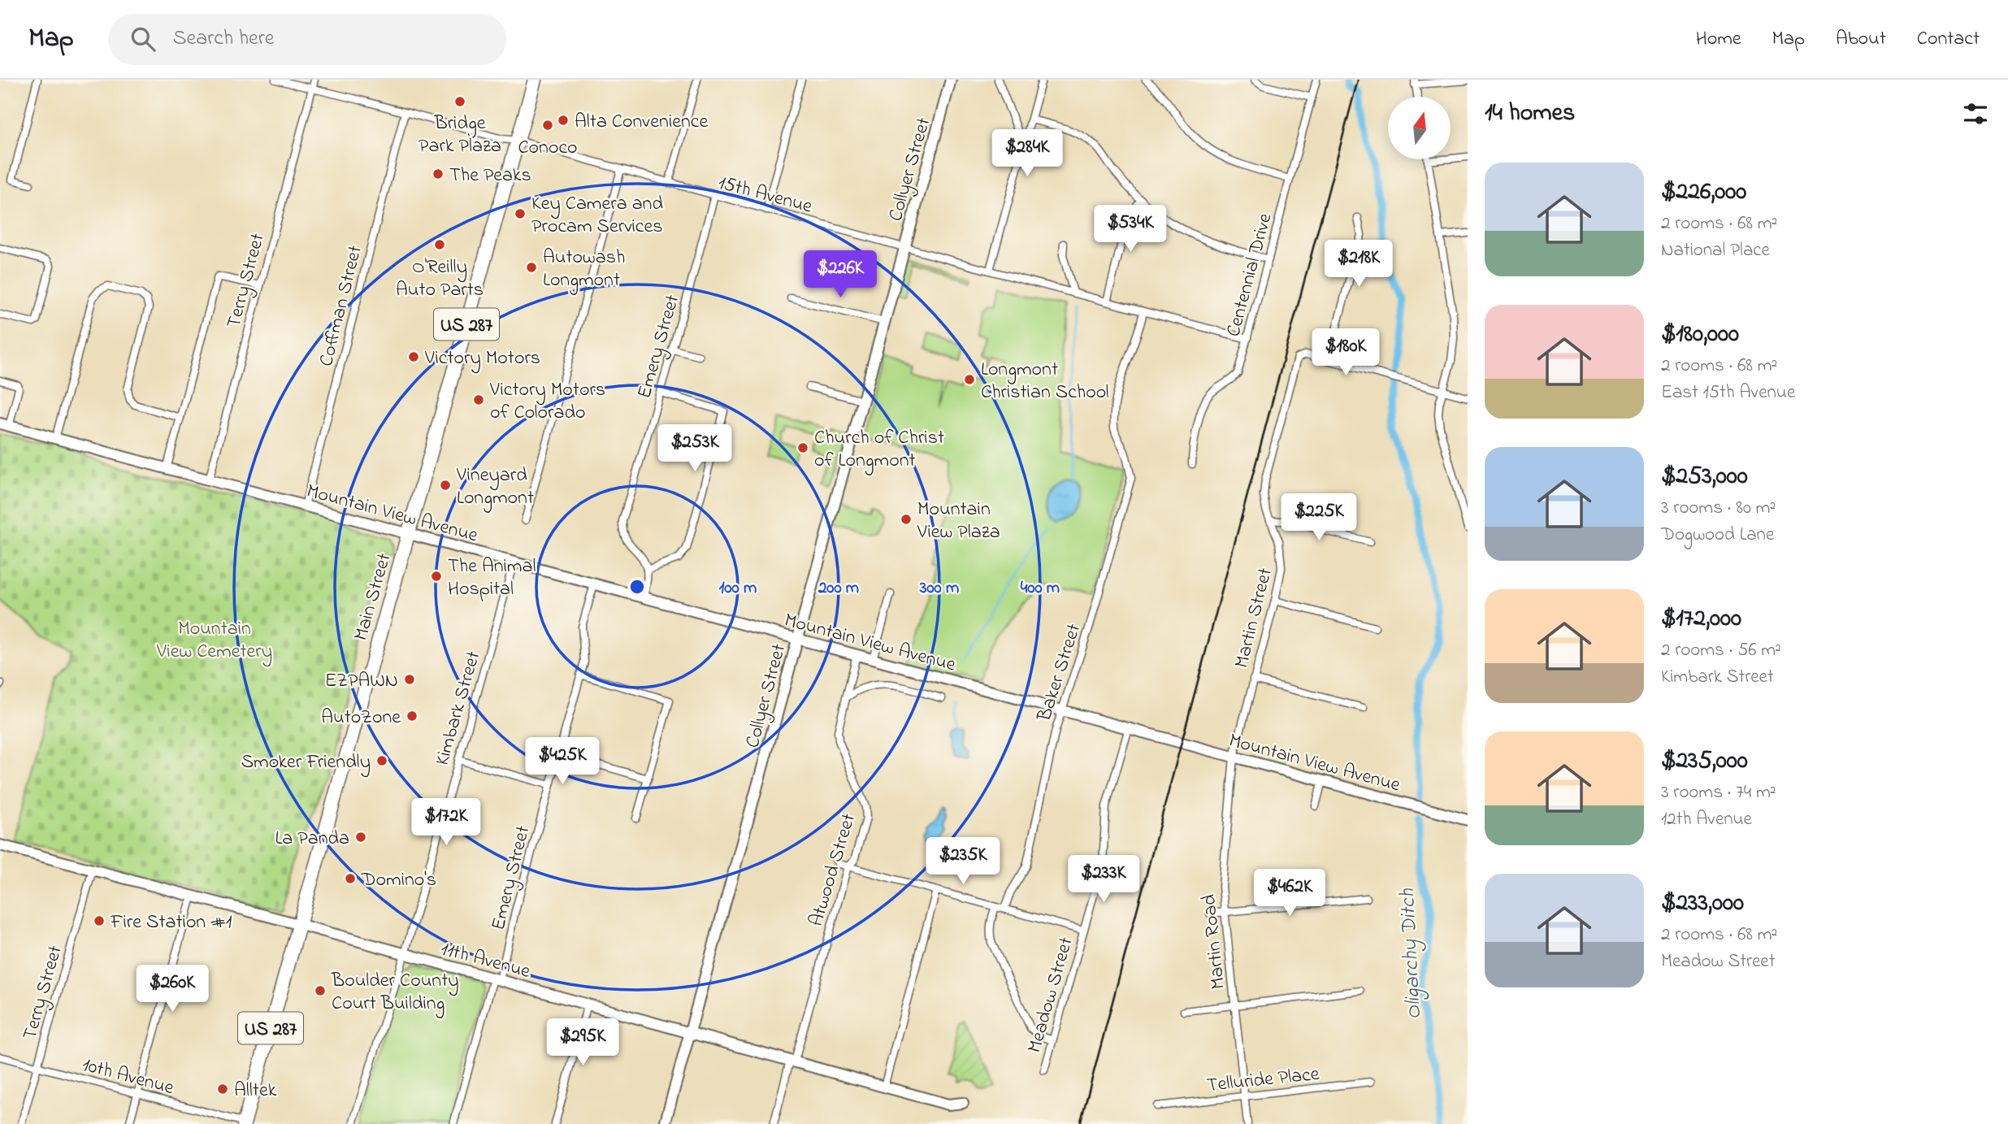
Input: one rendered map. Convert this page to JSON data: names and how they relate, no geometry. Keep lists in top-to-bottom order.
{
  "streets": {
    "highway": ["US 287", "Main Street"],
    "street": [
      "Collyer Street",
      "15th Avenue",
      "Centennial Drive",
      "Terry Street",
      "Coffman Street",
      "Emery Street",
      "Mountain View Avenue",
      "Martin Street",
      "Baker Street",
      "Kimbark Street",
      "Atwood Street",
      "Martin Road",
      "11th Avenue",
      "Meadow Street",
      "10th Avenue",
      "Telluride Place"
    ]
  },
  "crossings": [
    ["Collyer Street", "15th Avenue"],
    ["Collyer Street", "Mountain View Avenue"],
    ["Collyer Street", "11th Avenue"],
    ["15th Avenue", "Centennial Drive"],
    ["15th Avenue", "Terry Street"],
    ["15th Avenue", "Coffman Street"],
    ["15th Avenue", "Emery Street"],
    ["15th Avenue", "Main Street"],
    ["15th Avenue", "Baker Street"],
    ["Terry Street", "Mountain View Avenue"],
    ["Terry Street", "11th Avenue"],
    ["Terry Street", "10th Avenue"],
    ["Coffman Street", "Mountain View Avenue"],
    ["Emery Street", "Mountain View Avenue"],
    ["Emery Street", "11th Avenue"],
    ["Mountain View Avenue", "Main Street"],
    ["Mountain View Avenue", "Martin Street"],
    ["Mountain View Avenue", "Baker Street"],
    ["Mountain View Avenue", "Kimbark Street"],
    ["Mountain View Avenue", "Atwood Street"],
    ["Mountain View Avenue", "Martin Road"],
    ["Mountain View Avenue", "Meadow Street"],
    ["Main Street", "11th Avenue"],
    ["Main Street", "10th Avenue"],
    ["Martin Street", "Martin Road"],
    ["Kimbark Street", "11th Avenue"],
    ["Atwood Street", "11th Avenue"],
    ["Martin Road", "Telluride Place"]
  ],
  "water": ["Oligarchy Ditch"],
  "parks": ["Mountain View Cemetery"],
  "places": [
    "Bridge Park Plaza",
    "Alta Convenience",
    "Conoco",
    "The Peaks",
    "Key Camera and Procam Services",
    "O'Reilly Auto Parts",
    "Autowash Longmont",
    "Victory Motors",
    "Longmont Christian School",
    "Victory Motors of Colorado",
    "Church of Christ of Longmont",
    "Vineyard Longmont",
    "Mountain View Plaza",
    "The Animal Hospital",
    "EZPAWN",
    "AutoZone",
    "Smoker Friendly",
    "La Panda",
    "Domino's",
    "Fire Station #1",
    "Boulder County Court Building",
    "Alltek"
  ],
  "north": "top",
  "page": {
    "header": "Map",
    "search": "Search here",
    "nav": [
      "Home",
      "Map",
      "About",
      "Contact"
    ],
    "heading": "14 homes",
    "price": [
      "$284K",
      "$534K",
      "$218K",
      "$226K",
      "$180K",
      "$253K",
      "$225K",
      "$425K",
      "$172K",
      "$235K",
      "$233K",
      "$462K",
      "$260K",
      "$295K"
    ],
    "list": [
      {
        "name": "$226,000",
        "note": "2 rooms · 68 m² · National Place"
      },
      {
        "name": "$180,000",
        "note": "2 rooms · 68 m² · East 15th Avenue"
      },
      {
        "name": "$253,000",
        "note": "3 rooms · 80 m² · Dogwood Lane"
      },
      {
        "name": "$172,000",
        "note": "2 rooms · 56 m² · Kimbark Street"
      },
      {
        "name": "$235,000",
        "note": "3 rooms · 74 m² · 12th Avenue"
      },
      {
        "name": "$233,000",
        "note": "2 rooms · 68 m² · Meadow Street"
      }
    ]
  },
  "rings": [
    "100 m",
    "200 m",
    "300 m",
    "400 m"
  ]
}
